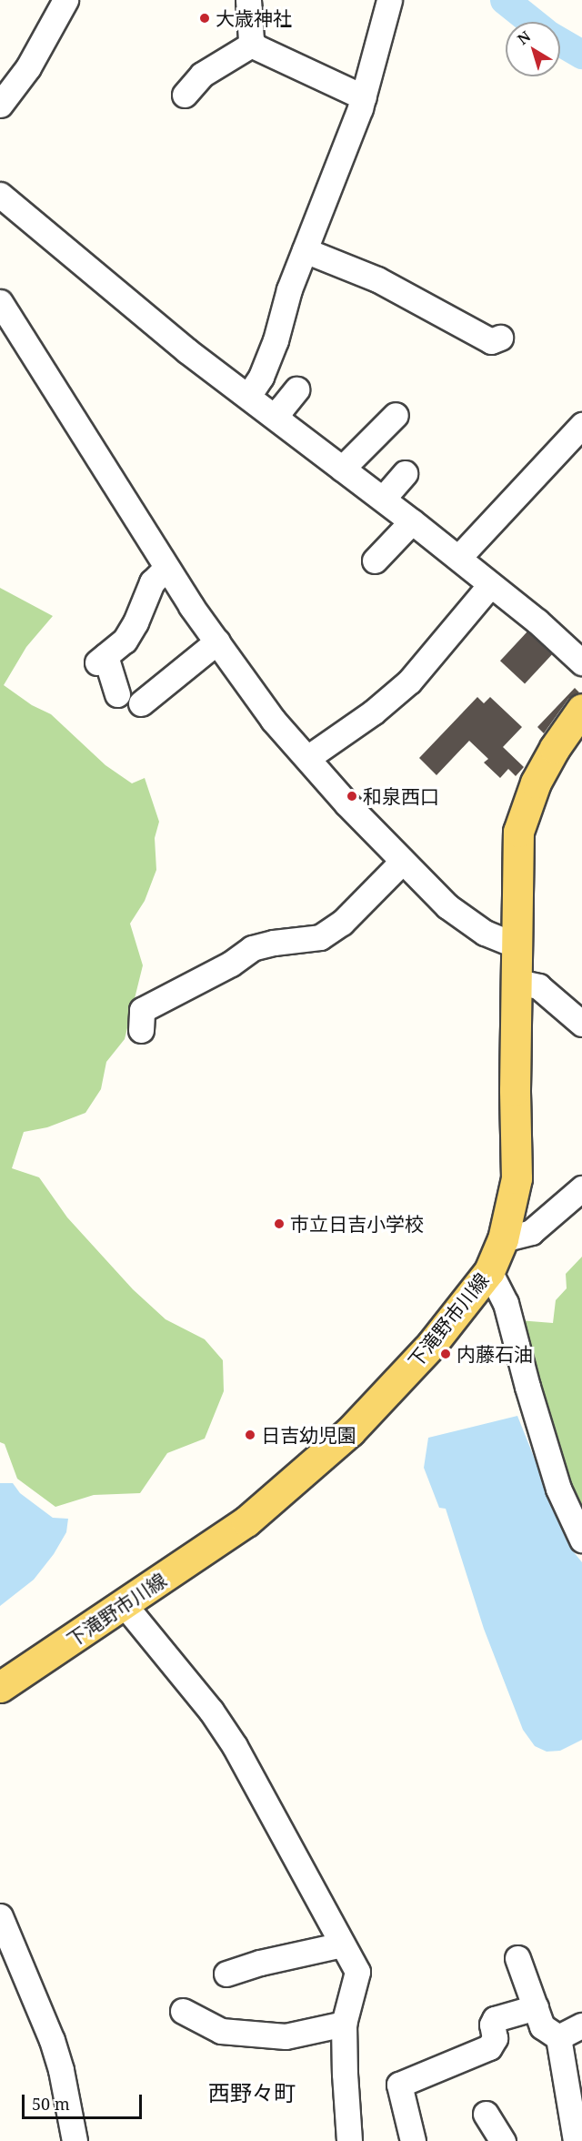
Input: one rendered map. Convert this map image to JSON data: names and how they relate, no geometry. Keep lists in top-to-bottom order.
{
  "streets": {
    "main road": ["下滝野市川線"]
  },
  "districts": ["西野々町"],
  "places": [
    "大歳神社",
    "和泉西口",
    "市立日吉小学校",
    "内藤石油",
    "日吉幼児園"
  ],
  "scale_bar": "50 m",
  "north": "top left"
}
